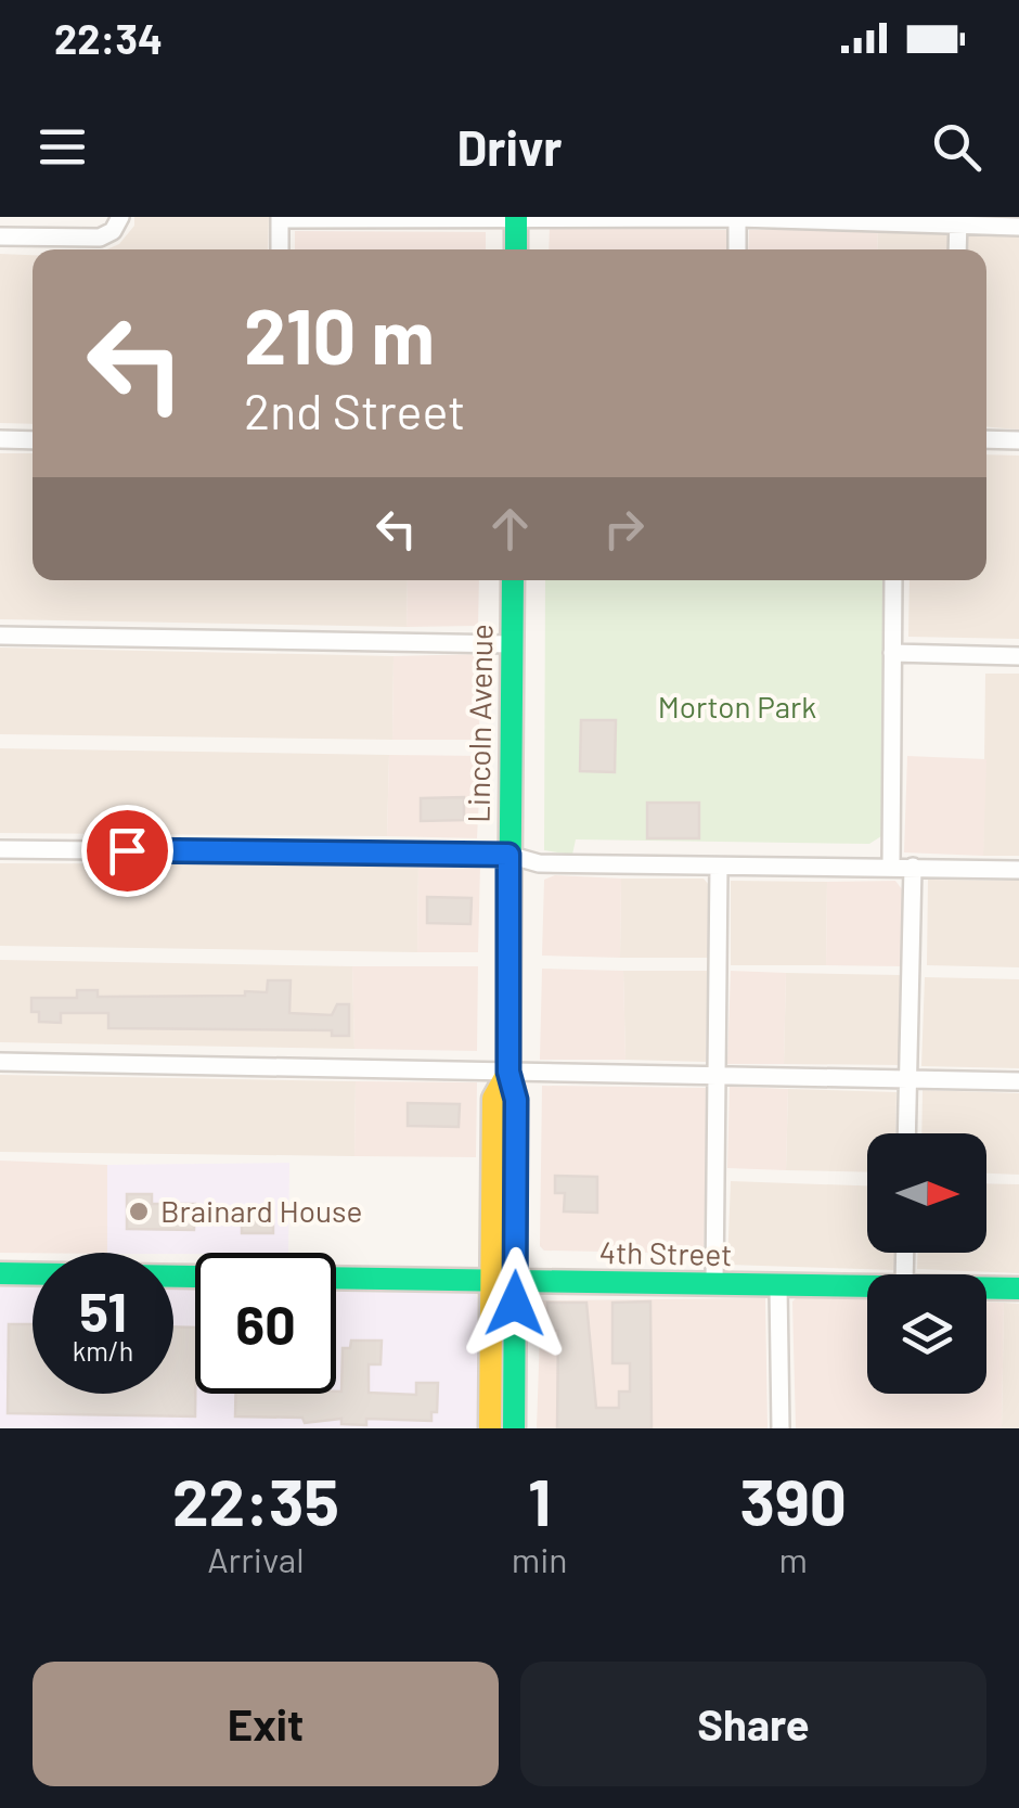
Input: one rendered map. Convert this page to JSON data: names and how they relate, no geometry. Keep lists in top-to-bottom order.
{
  "streets": {
    "main road": ["Lincoln Avenue", "4th Street"]
  },
  "crossings": [
    ["Lincoln Avenue", "4th Street"]
  ],
  "parks": ["Morton Park"],
  "places": ["Brainard House"],
  "north": "right",
  "page": {
    "status": "22:34",
    "header": "Drivr",
    "turn": ["210 m", "2nd Street"],
    "speed": "51 km/h",
    "limit": "60",
    "eta": [
      "22:35",
      "Arrival",
      "1",
      "min",
      "390",
      "m"
    ],
    "buttons": ["Exit", "Share"]
  }
}
